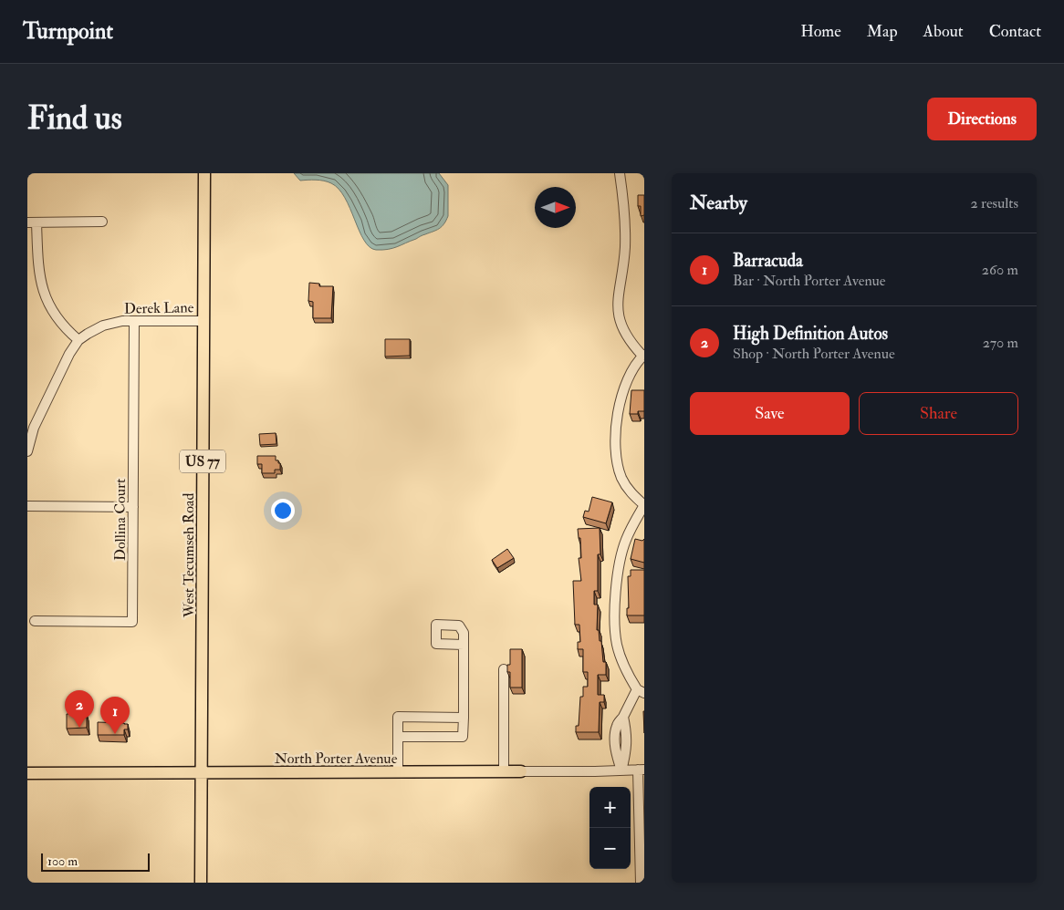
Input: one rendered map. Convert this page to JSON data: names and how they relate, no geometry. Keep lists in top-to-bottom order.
{
  "streets": {
    "main road": ["US 77", "West Tecumseh Road", "North Porter Avenue"],
    "street": ["Derek Lane", "Dollina Court"]
  },
  "crossings": [
    ["Derek Lane", "Dollina Court"],
    ["Derek Lane", "West Tecumseh Road"],
    ["US 77", "West Tecumseh Road"],
    ["US 77", "North Porter Avenue"],
    ["West Tecumseh Road", "North Porter Avenue"]
  ],
  "scale_bar": "100 m",
  "north": "right",
  "page": {
    "header": "Turnpoint",
    "nav": [
      "Home",
      "Map",
      "About",
      "Contact"
    ],
    "buttons": [
      "Directions",
      ["Save", "Share"]
    ],
    "title": "Find us",
    "heading": ["Nearby", "2 results"],
    "list": [
      {
        "mark": "1",
        "name": "Barracuda",
        "note": "Bar · North Porter Avenue",
        "value": "260 m"
      },
      {
        "mark": "2",
        "name": "High Definition Autos",
        "note": "Shop · North Porter Avenue",
        "value": "270 m"
      }
    ],
    "pins": ["2", "1"],
    "map_buttons": ["+", "−"],
    "scale": "100 m"
  }
}
